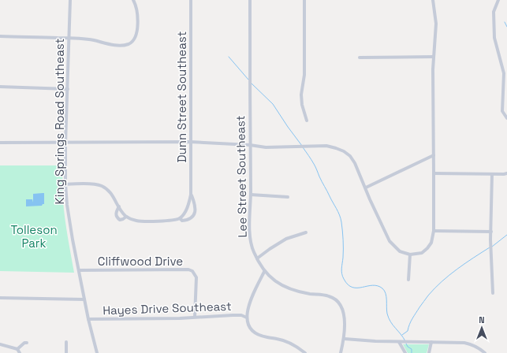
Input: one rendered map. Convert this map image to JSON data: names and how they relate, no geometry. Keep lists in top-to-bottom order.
{
  "streets": {
    "street": [
      "Dunn Street Southeast",
      "King Springs Road Southeast",
      "Lee Street Southeast",
      "Cliffwood Drive",
      "Hayes Drive Southeast"
    ]
  },
  "crossings": [
    ["Dunn Street Southeast", "King Springs Road Southeast"],
    ["King Springs Road Southeast", "Cliffwood Drive"],
    ["King Springs Road Southeast", "Hayes Drive Southeast"],
    ["Cliffwood Drive", "Hayes Drive Southeast"]
  ],
  "parks": ["Tolleson Park"],
  "north": "top"
}
